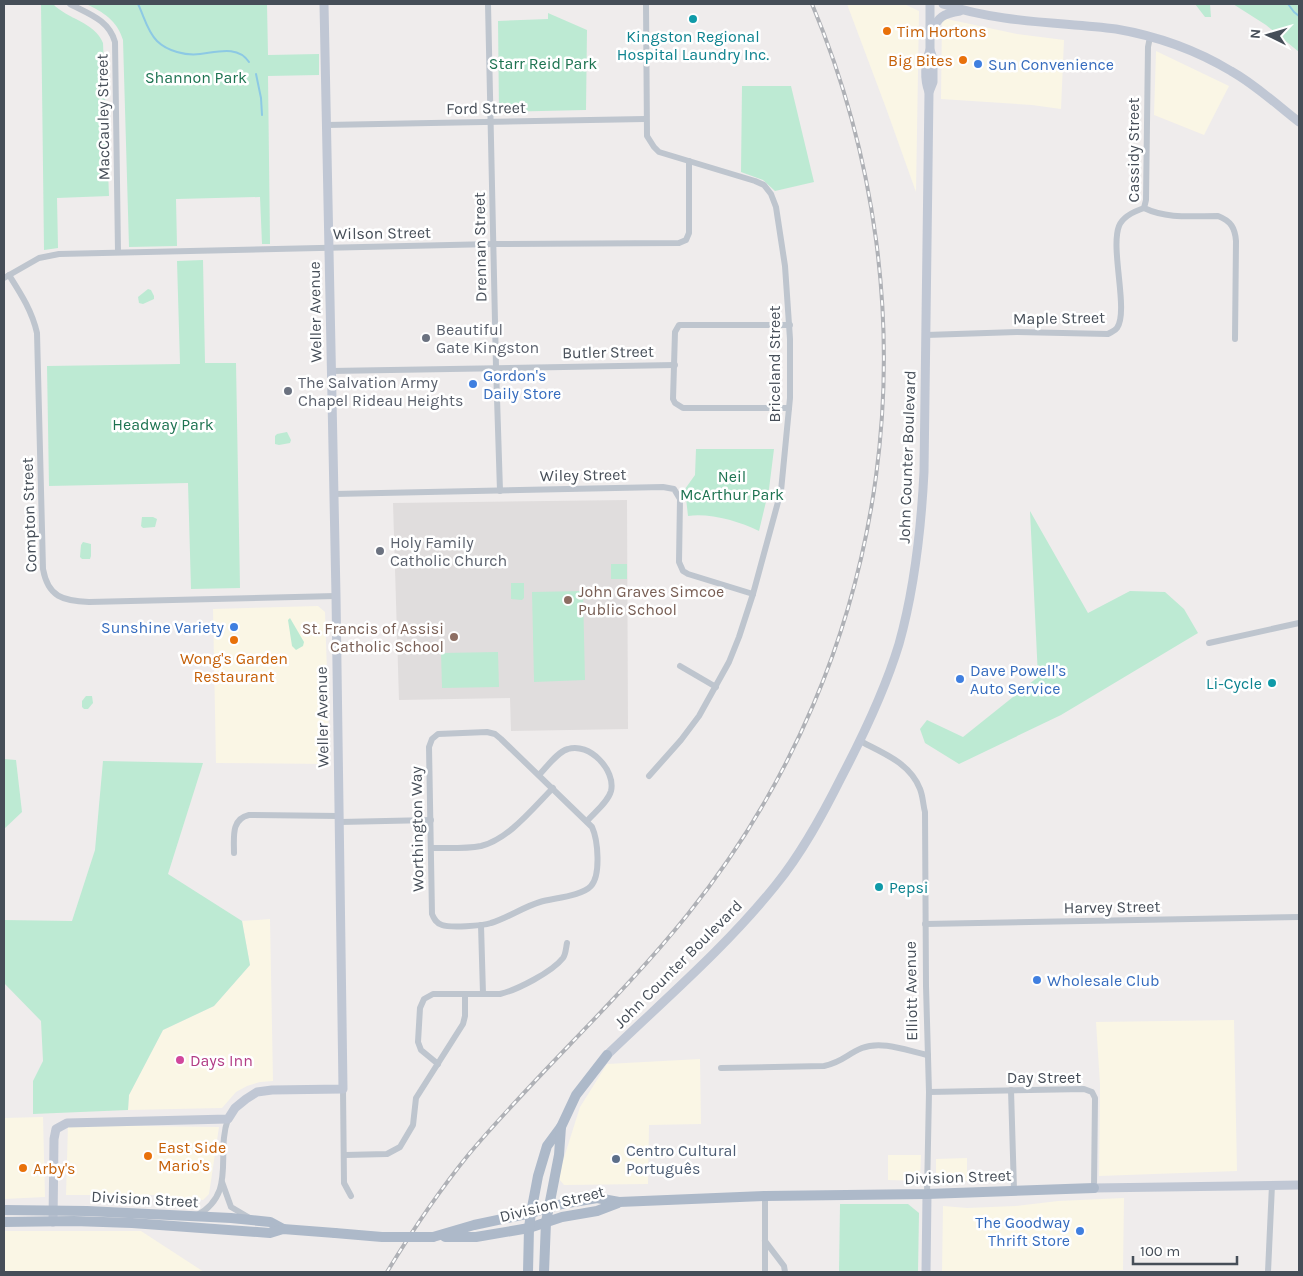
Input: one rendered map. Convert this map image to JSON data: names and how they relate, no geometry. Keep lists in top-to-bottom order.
{
  "streets": {
    "main road": [
      "Weller Avenue",
      "John Counter Boulevard",
      "Elliott Avenue",
      "Division Street"
    ],
    "street": [
      "Ford Street",
      "MacCauley Street",
      "Cassidy Street",
      "Wilson Street",
      "Drennan Street",
      "Maple Street",
      "Butler Street",
      "Briceland Street",
      "Wiley Street",
      "Compton Street",
      "Worthington Way",
      "Harvey Street",
      "Day Street"
    ]
  },
  "crossings": [
    ["Ford Street", "Drennan Street"],
    ["Ford Street", "Weller Avenue"],
    ["Ford Street", "Briceland Street"],
    ["MacCauley Street", "Wilson Street"],
    ["Cassidy Street", "Maple Street"],
    ["Wilson Street", "Drennan Street"],
    ["Wilson Street", "Weller Avenue"],
    ["Wilson Street", "Briceland Street"],
    ["Wilson Street", "Compton Street"],
    ["Drennan Street", "Butler Street"],
    ["Drennan Street", "Wiley Street"],
    ["Weller Avenue", "Butler Street"],
    ["Weller Avenue", "Wiley Street"],
    ["Weller Avenue", "Compton Street"],
    ["Maple Street", "John Counter Boulevard"],
    ["Briceland Street", "Wiley Street"],
    ["John Counter Boulevard", "Elliott Avenue"],
    ["Harvey Street", "Elliott Avenue"],
    ["Elliott Avenue", "Day Street"],
    ["Elliott Avenue", "Division Street"],
    ["Day Street", "Division Street"]
  ],
  "parks": [
    "Starr Reid Park",
    "Shannon Park",
    "Headway Park",
    "Neil McArthur Park"
  ],
  "places": [
    "Kingston Regional Hospital Laundry Inc.",
    "Tim Hortons",
    "Big Bites",
    "Sun Convenience",
    "Beautiful Gate Kingston",
    "Gordon's Daily Store",
    "The Salvation Army Chapel Rideau Heights",
    "Holy Family Catholic Church",
    "John Graves Simcoe Public School",
    "Sunshine Variety",
    "St. Francis of Assisi Catholic School",
    "Wong's Garden Restaurant",
    "Dave Powell's Auto Service",
    "Li-Cycle",
    "Pepsi",
    "Wholesale Club",
    "Days Inn",
    "East Side Mario's",
    "Centro Cultural Português",
    "Arby's",
    "The Goodway Thrift Store"
  ],
  "scale_bar": "100 m",
  "north": "left"
}
